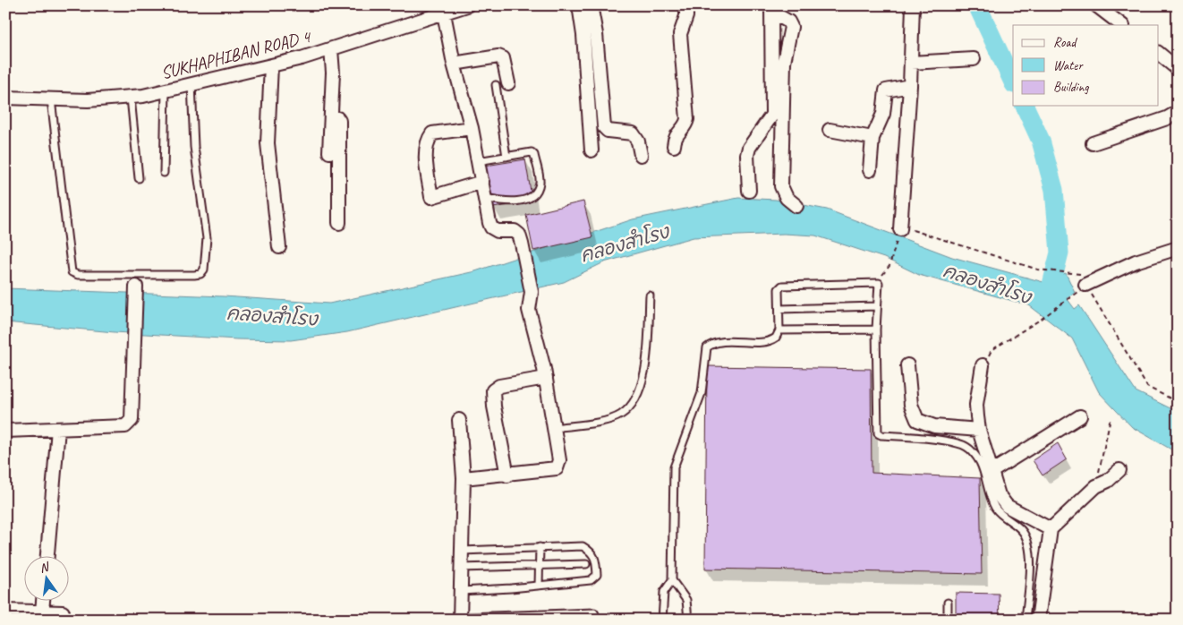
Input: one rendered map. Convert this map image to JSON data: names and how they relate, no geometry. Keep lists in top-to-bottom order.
{
  "streets": {
    "street": ["SUKHAPHIBAN ROAD 4"]
  },
  "water": ["คลองสำโรง"],
  "legend": ["Road", "Water", "Building"],
  "north": "top"
}
